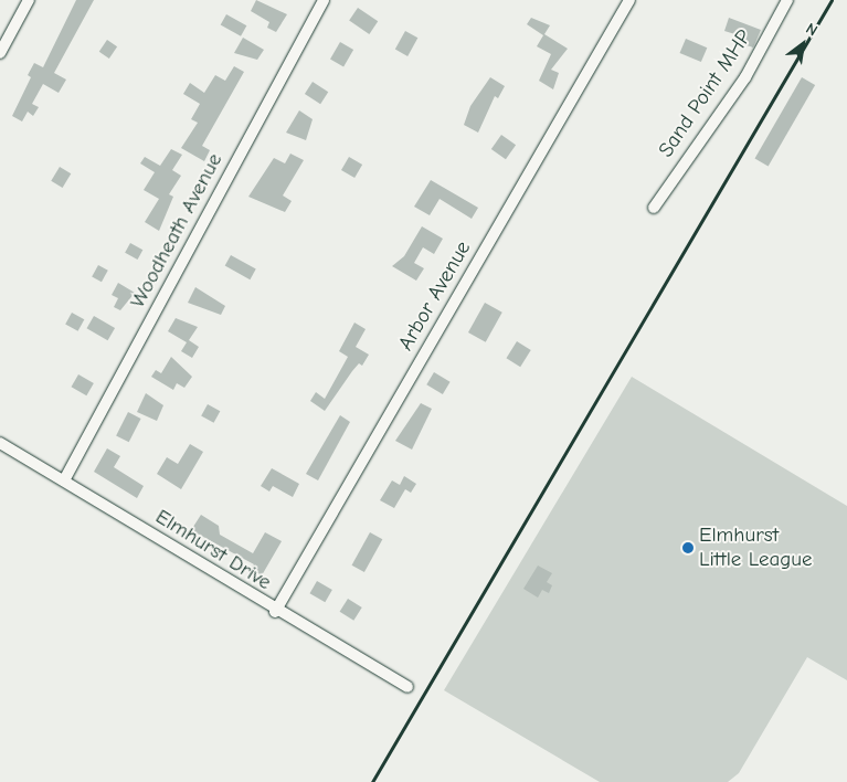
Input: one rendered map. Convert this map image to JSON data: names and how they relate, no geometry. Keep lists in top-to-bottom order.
{
  "streets": {
    "street": [
      "Sand Point MHP",
      "Woodheath Avenue",
      "Arbor Avenue",
      "Elmhurst Drive"
    ]
  },
  "crossings": [
    ["Woodheath Avenue", "Elmhurst Drive"],
    ["Arbor Avenue", "Elmhurst Drive"]
  ],
  "places": ["Elmhurst Little League"],
  "north": "top right"
}
